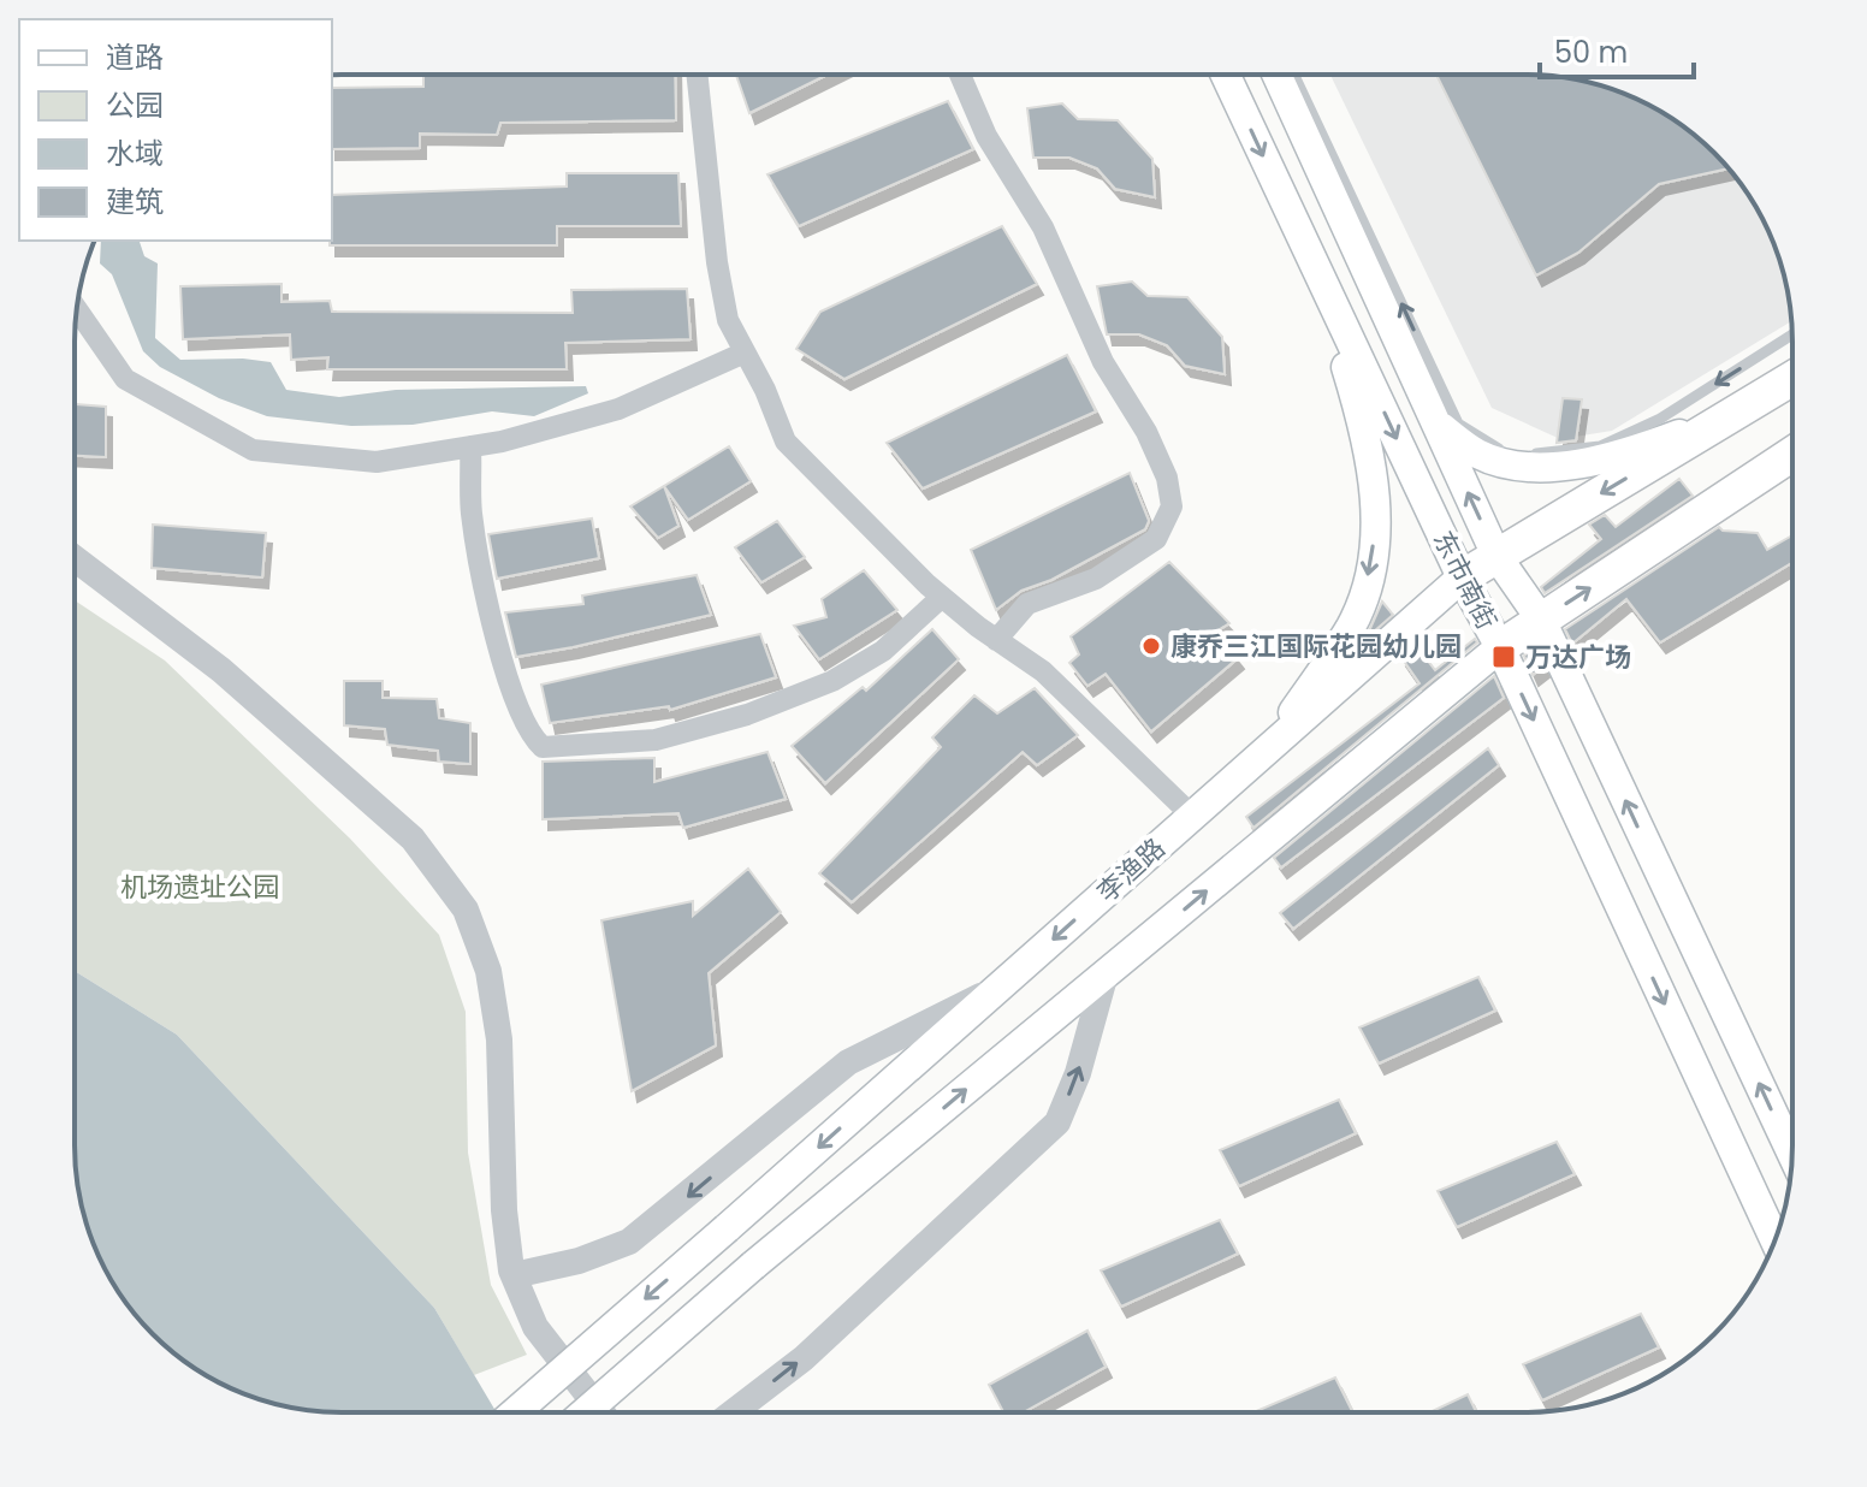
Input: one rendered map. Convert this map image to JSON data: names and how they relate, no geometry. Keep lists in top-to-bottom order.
{
  "streets": {
    "main road": ["东市南街", "李渔路"]
  },
  "crossings": [
    ["东市南街", "李渔路"]
  ],
  "parks": ["机场遗址公园"],
  "places": {
    "other": ["康乔三江国际花园幼儿园"],
    "transit": ["万达广场"]
  },
  "legend": [
    "道路",
    "公园",
    "水域",
    "建筑"
  ],
  "scale_bar": "50 m"
}
